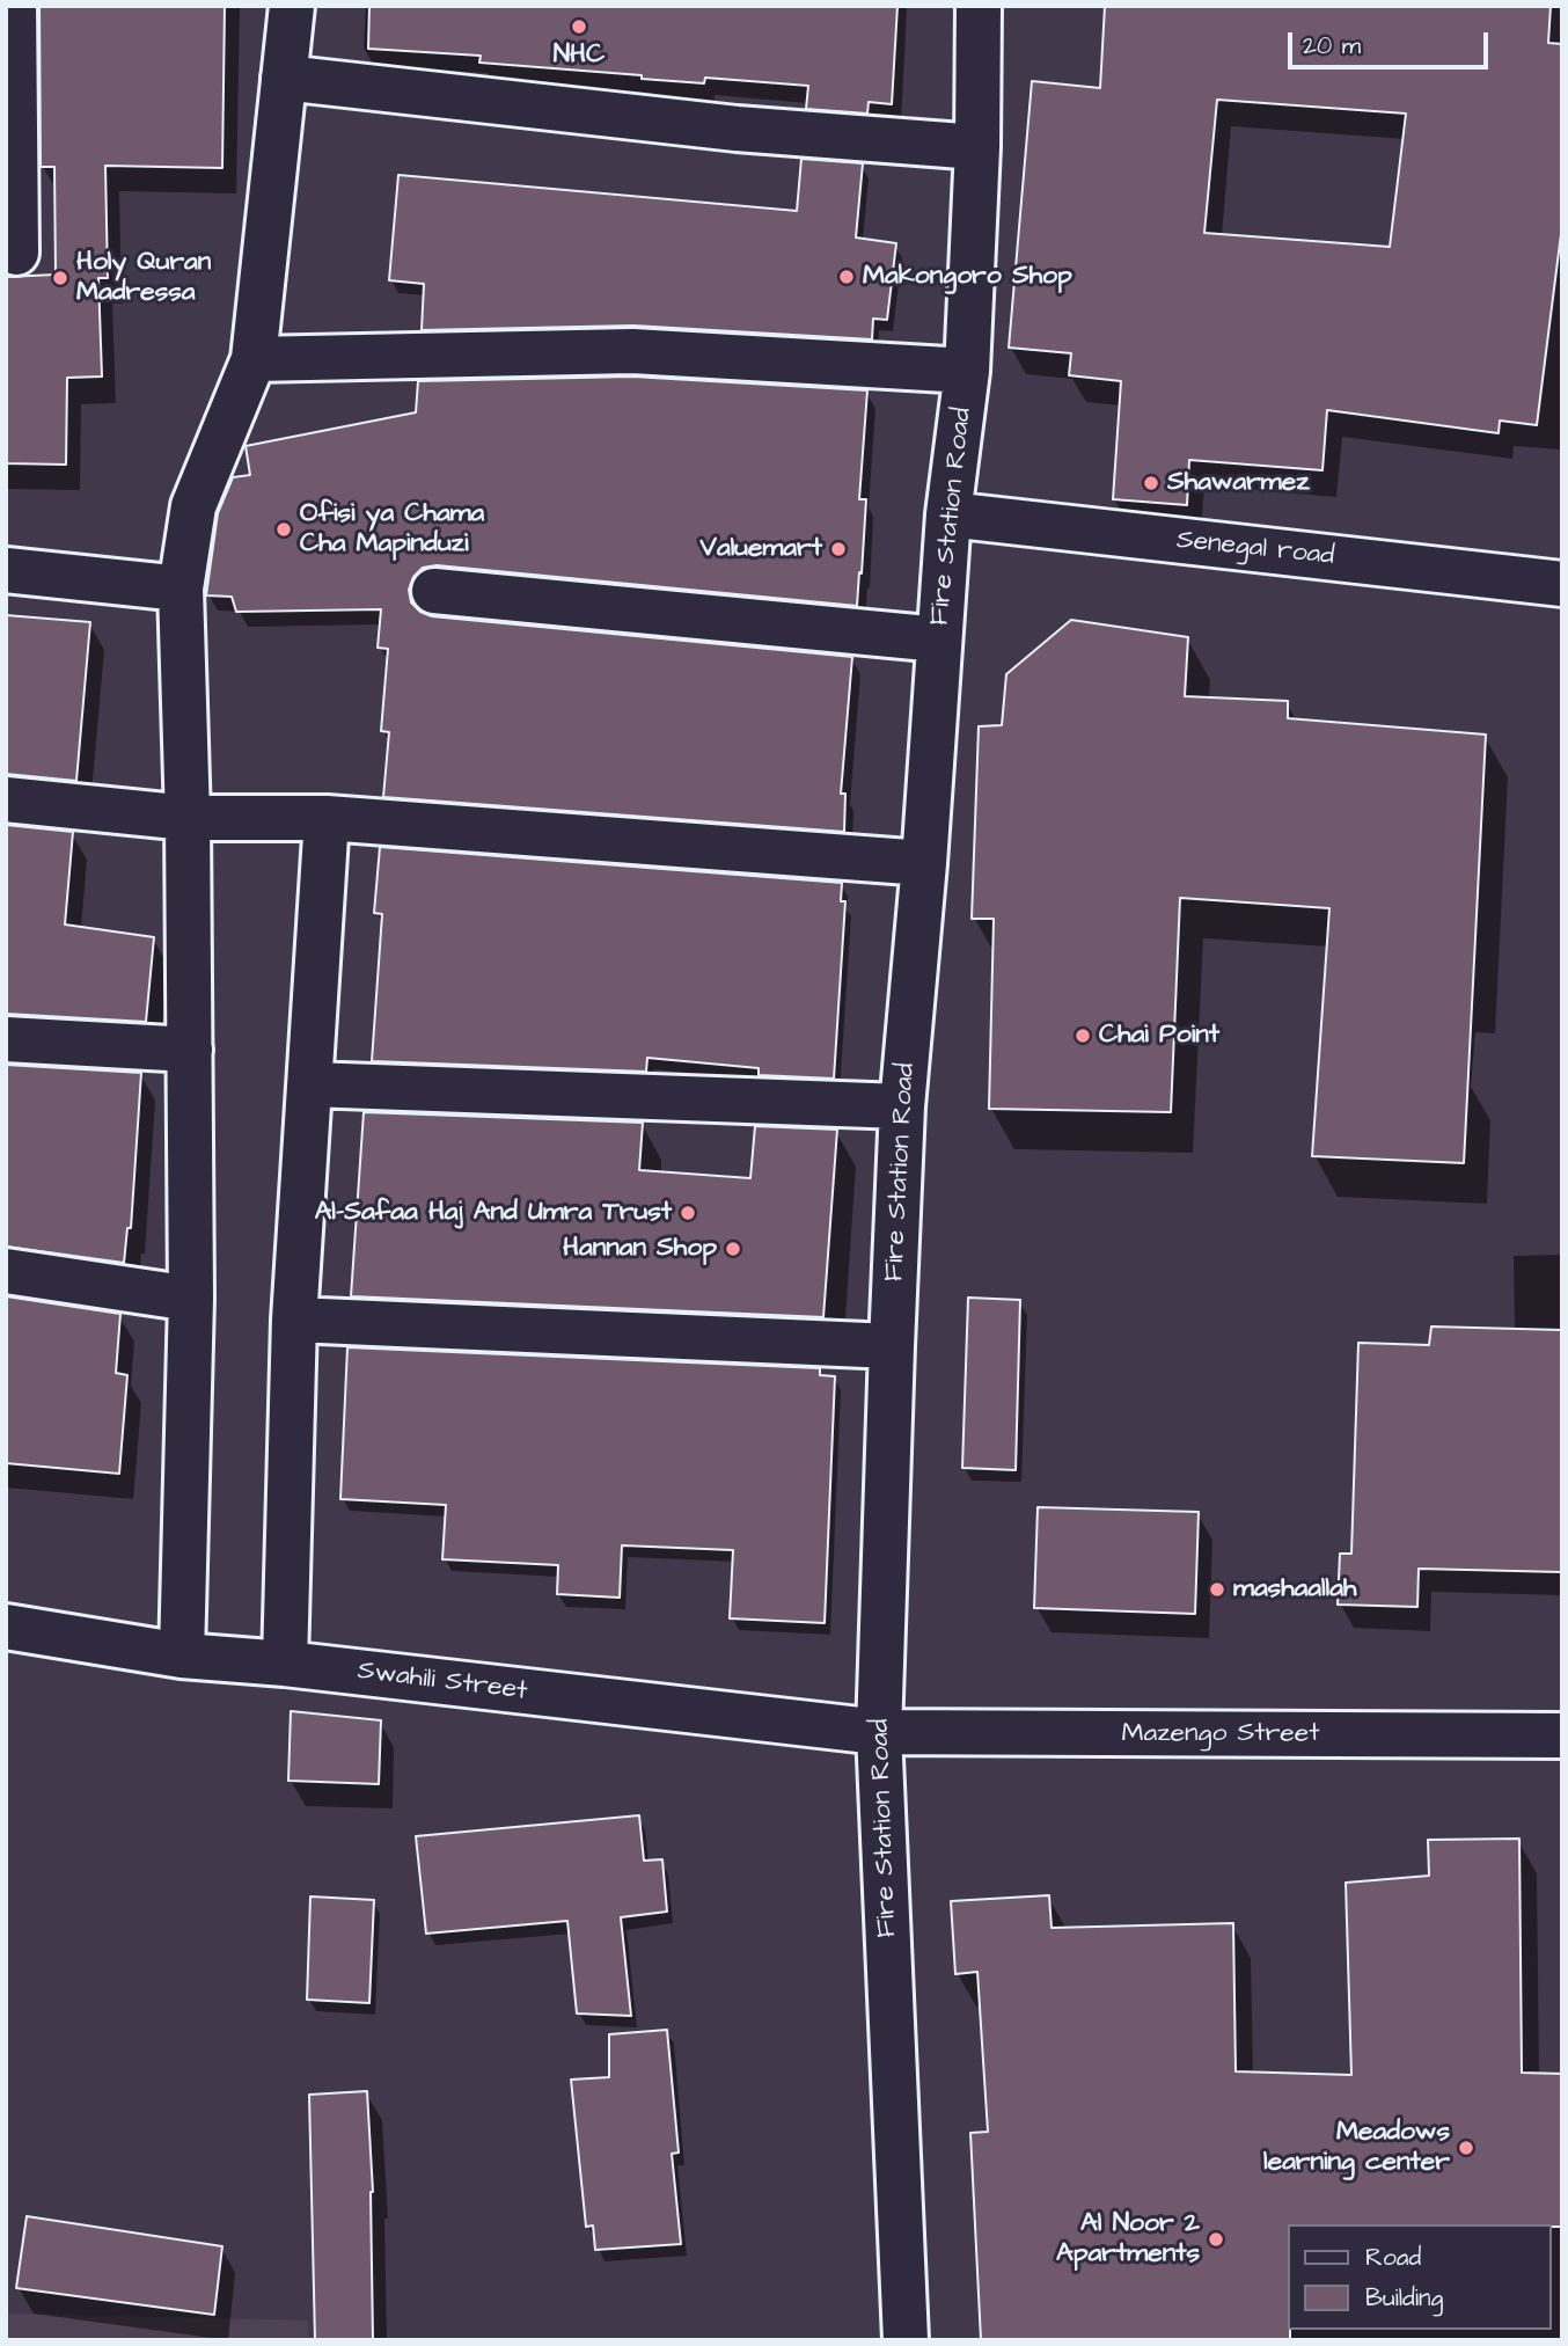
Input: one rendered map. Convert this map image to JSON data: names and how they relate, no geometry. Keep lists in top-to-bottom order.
{
  "streets": {
    "street": [
      "Fire Station Road",
      "Senegal road",
      "Swahili Street",
      "Mazengo Street"
    ]
  },
  "crossings": [
    ["Fire Station Road", "Senegal road"],
    ["Fire Station Road", "Swahili Street"],
    ["Fire Station Road", "Mazengo Street"],
    ["Swahili Street", "Mazengo Street"]
  ],
  "places": [
    "NHC",
    "Makongoro Shop",
    "Holy Quran Madressa",
    "Shawarmez",
    "Ofisi ya Chama Cha Mapinduzi",
    "Valuemart",
    "Chai Point",
    "Al-Safaa Haj And Umra Trust",
    "Hannan Shop",
    "mashaallah",
    "Meadows learning center",
    "Al Noor 2 Apartments"
  ],
  "legend": ["Road", "Building"],
  "scale_bar": "20 m"
}
